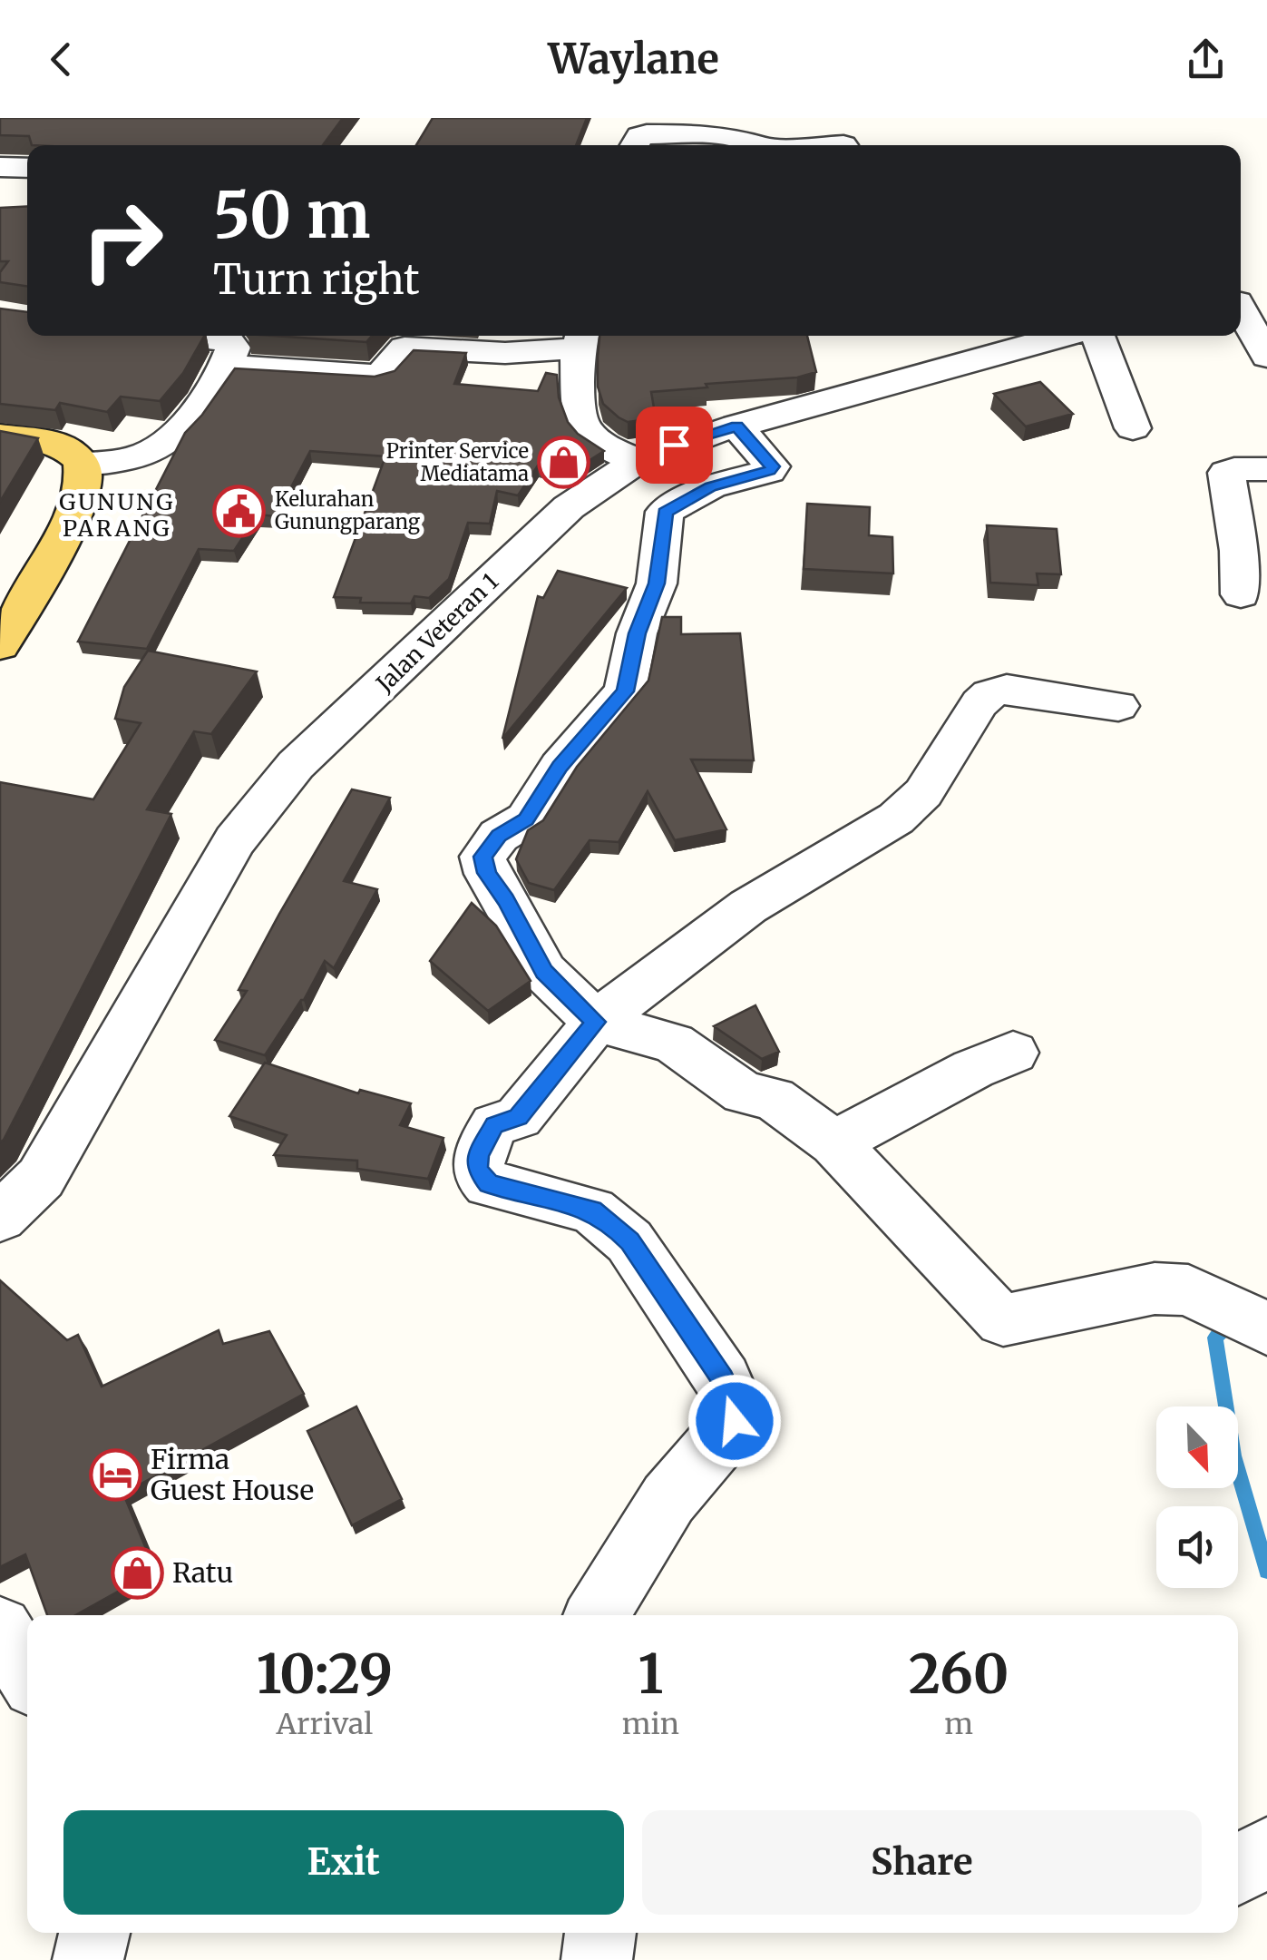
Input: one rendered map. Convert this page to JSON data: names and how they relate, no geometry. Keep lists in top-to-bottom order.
{
  "streets": {
    "street": ["Jalan Veteran 1"]
  },
  "districts": ["GUNUNG PARANG"],
  "places": {
    "shop": ["Printer Service Mediatama", "Ratu"],
    "public building": ["Kelurahan Gunungparang"],
    "hotel": ["Firma Guest House"]
  },
  "north": "bottom right",
  "page": {
    "header": "Waylane",
    "turn": ["50 m", "Turn right"],
    "eta": [
      "10:29",
      "Arrival",
      "1",
      "min",
      "260",
      "m"
    ],
    "buttons": ["Exit", "Share"]
  }
}
